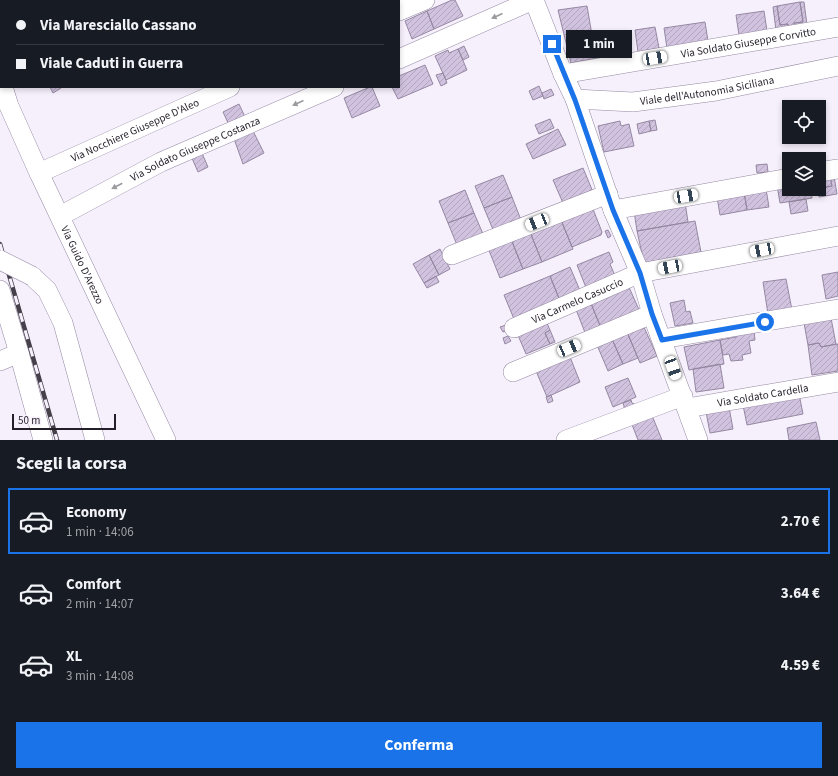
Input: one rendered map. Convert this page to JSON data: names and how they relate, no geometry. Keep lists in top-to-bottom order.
{
  "streets": {
    "street": [
      "Via Soldato Giuseppe Corvitto",
      "Viale dell'Autonomia Siciliana",
      "Via Nocchiere Giuseppe D'Aleo",
      "Via Soldato Giuseppe Costanza",
      "Via Guido D'Arezzo",
      "Via Carmelo Casuccio",
      "Via Soldato Cardella"
    ]
  },
  "crossings": [
    ["Via Nocchiere Giuseppe D'Aleo", "Via Guido D'Arezzo"],
    ["Via Soldato Giuseppe Costanza", "Via Guido D'Arezzo"]
  ],
  "one_way": ["Via Soldato Giuseppe Costanza"],
  "scale_bar": "50 m",
  "page": {
    "banner": ["Via Maresciallo Cassano", "Viale Caduti in Guerra"],
    "bubble": "1 min",
    "scale": "50 m",
    "heading": "Scegli la corsa",
    "list": [
      {
        "name": "Economy",
        "note": "1 min · 14:06",
        "value": "2.70 €"
      },
      {
        "name": "Comfort",
        "note": "2 min · 14:07",
        "value": "3.64 €"
      },
      {
        "name": "XL",
        "note": "3 min · 14:08",
        "value": "4.59 €"
      }
    ],
    "buttons": "Conferma"
  }
}
